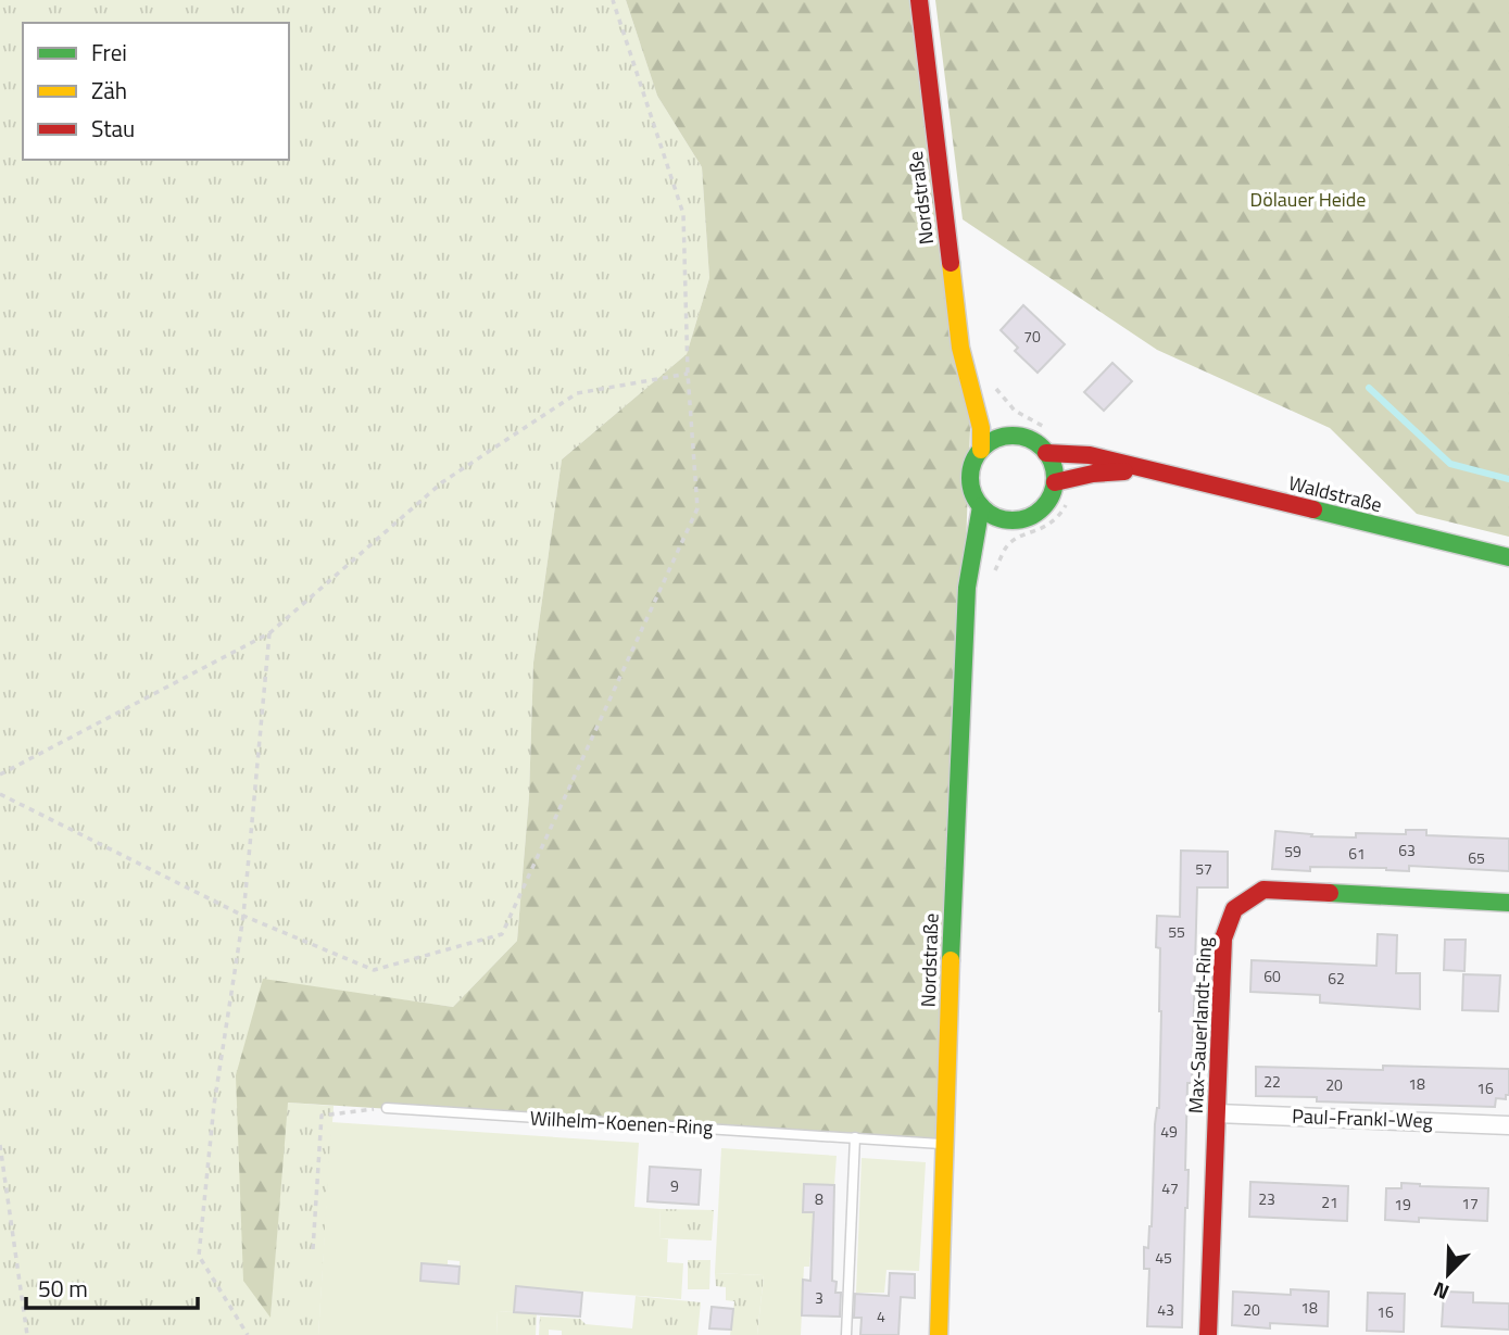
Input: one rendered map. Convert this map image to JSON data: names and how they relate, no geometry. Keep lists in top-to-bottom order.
{
  "streets": {
    "street": [
      "Nordstraße",
      "Waldstraße",
      "Max-Sauerlandt-Ring",
      "Paul-Frankl-Weg"
    ],
    "lane": ["Wilhelm-Koenen-Ring"]
  },
  "crossings": [
    ["Nordstraße", "Waldstraße"],
    ["Nordstraße", "Wilhelm-Koenen-Ring"],
    ["Max-Sauerlandt-Ring", "Paul-Frankl-Weg"]
  ],
  "parks": ["Dölauer Heide"],
  "house_numbers": [
    "70",
    "63",
    "59",
    "61",
    "65",
    "57",
    "55",
    "60",
    "62",
    "22",
    "18",
    "20",
    "16",
    "49",
    "9",
    "47",
    "8",
    "23",
    "21",
    "17",
    "19",
    "45",
    "3",
    "18",
    "43",
    "20",
    "16",
    "4"
  ],
  "legend": ["Frei", "Zäh", "Stau"],
  "scale_bar": "50 m",
  "north": "bottom left"
}
